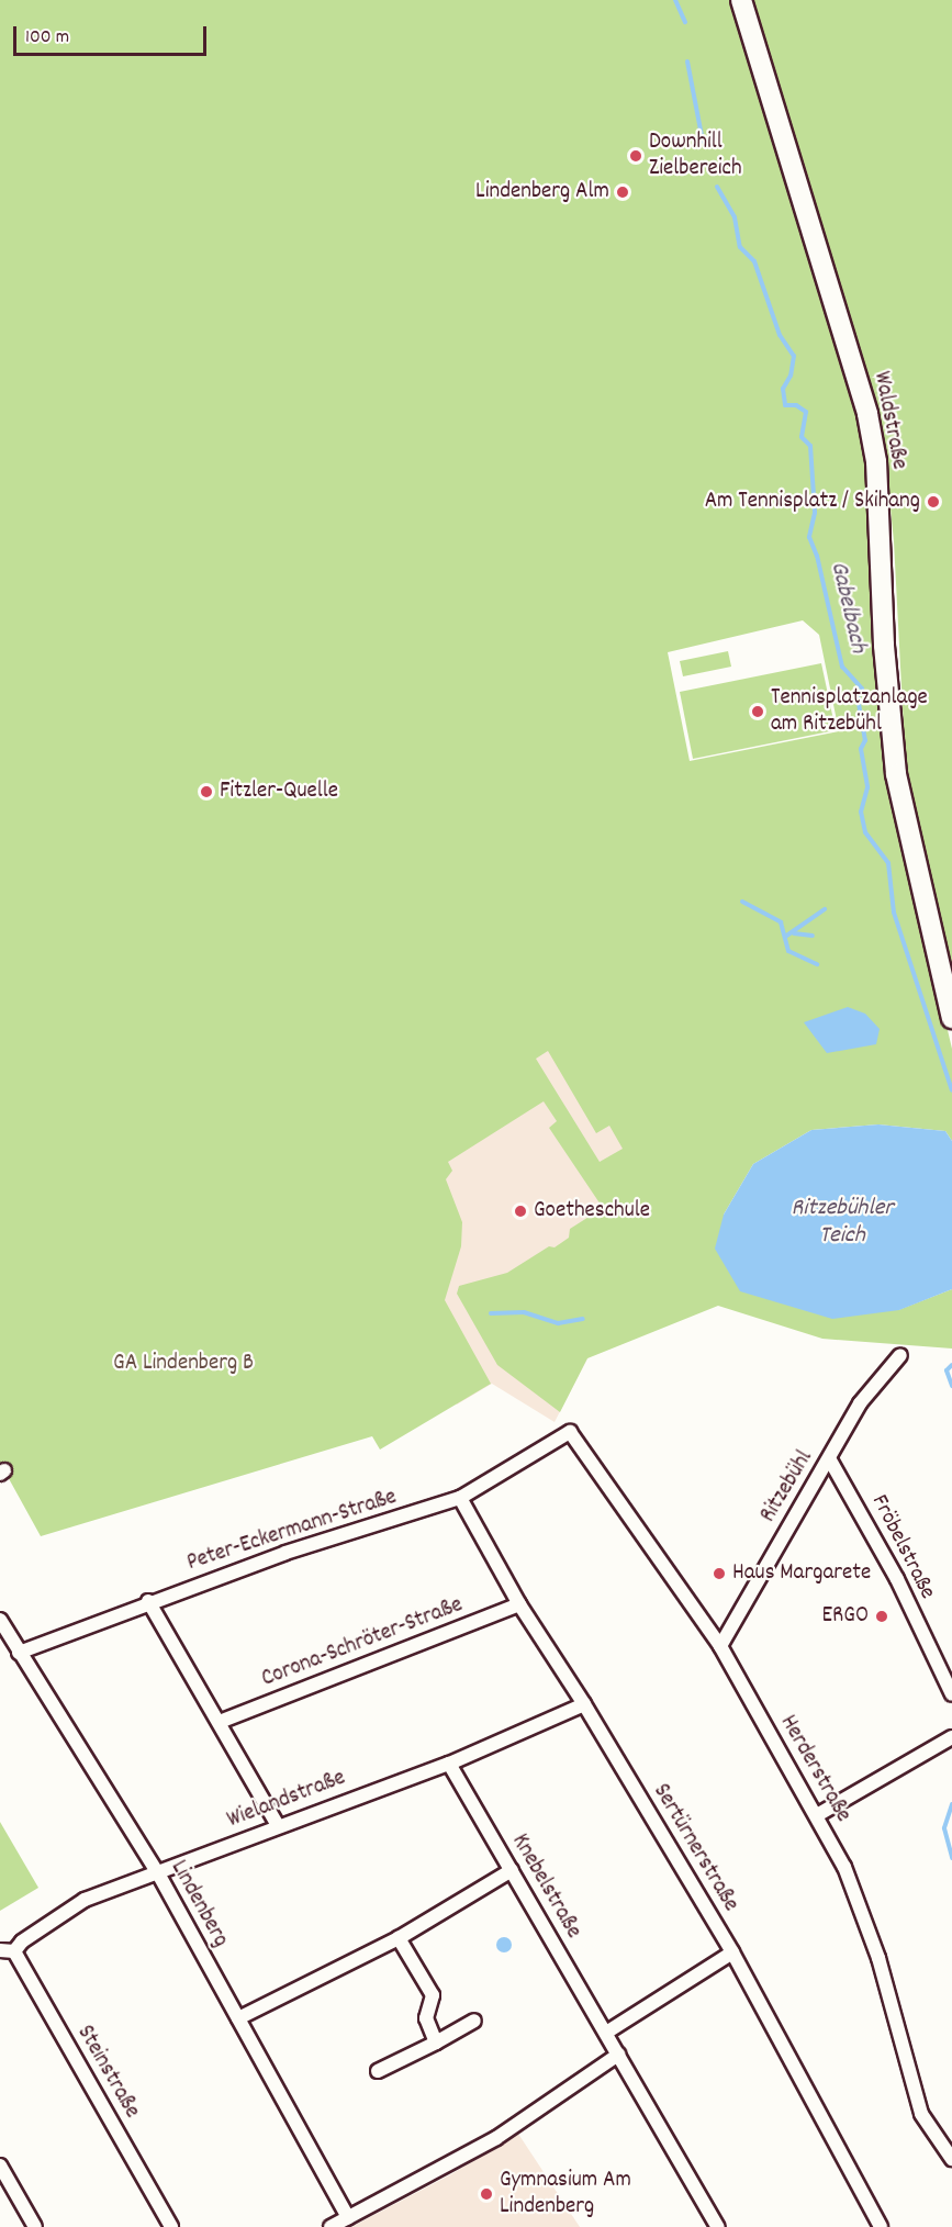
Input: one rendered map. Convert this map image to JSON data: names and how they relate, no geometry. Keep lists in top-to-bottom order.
{
  "streets": {
    "street": [
      "Waldstraße",
      "Ritzebühl",
      "Peter-Eckermann-Straße",
      "Fröbelstraße",
      "Corona-Schröter-Straße",
      "Herderstraße",
      "Wielandstraße",
      "Sertürnerstraße",
      "Knebelstraße",
      "Lindenberg",
      "Steinstraße"
    ]
  },
  "crossings": [
    ["Ritzebühl", "Fröbelstraße"],
    ["Ritzebühl", "Herderstraße"],
    ["Peter-Eckermann-Straße", "Herderstraße"],
    ["Peter-Eckermann-Straße", "Sertürnerstraße"],
    ["Peter-Eckermann-Straße", "Lindenberg"],
    ["Corona-Schröter-Straße", "Sertürnerstraße"],
    ["Wielandstraße", "Sertürnerstraße"],
    ["Wielandstraße", "Knebelstraße"],
    ["Wielandstraße", "Lindenberg"],
    ["Wielandstraße", "Steinstraße"]
  ],
  "water": ["Gabelbach", "Ritzebühler Teich"],
  "parks": ["GA Lindenberg B"],
  "places": [
    "Downhill Zielbereich",
    "Lindenberg Alm",
    "Am Tennisplatz / Skihang",
    "Tennisplatzanlage am Ritzebühl",
    "Fitzler-Quelle",
    "Goetheschule",
    "Haus Margarete",
    "ERGO",
    "Gymnasium Am Lindenberg"
  ],
  "scale_bar": "100 m"
}
